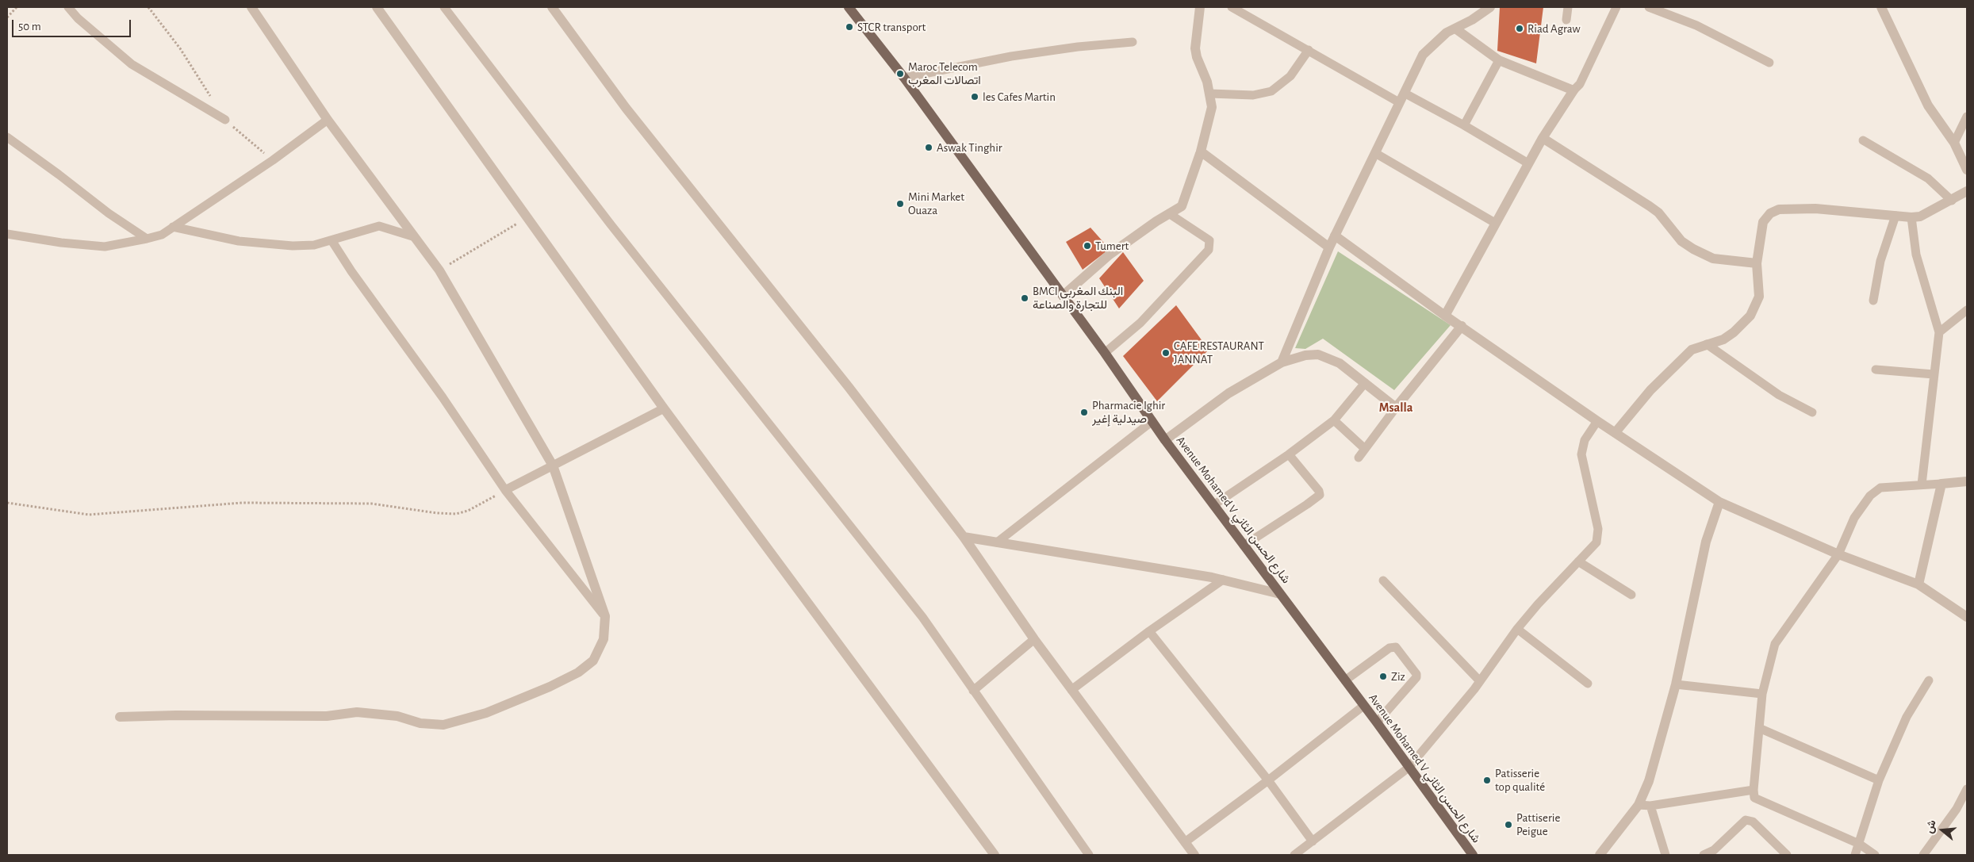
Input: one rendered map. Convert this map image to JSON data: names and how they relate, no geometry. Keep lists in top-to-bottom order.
{
  "streets": {
    "main road": ["Avenue Mohamed V شارع الحسن الثاني"]
  },
  "districts": ["Msalla"],
  "places": [
    "STCR transport",
    "Riad Agraw",
    "Maroc Telecom اتصالات المغرب",
    "les Cafes Martin",
    "Aswak Tinghir",
    "Mini Market Ouaza",
    "Tumert",
    "BMCI البنك المغربي للتجارة والصناعة",
    "CAFE RESTAURANT JANNAT",
    "Pharmacie Ighir صيدلية إغير",
    "Ziz",
    "Patisserie top qualité",
    "Pattiserie Peigue"
  ],
  "scale_bar": "50 m",
  "north": "left"
}
